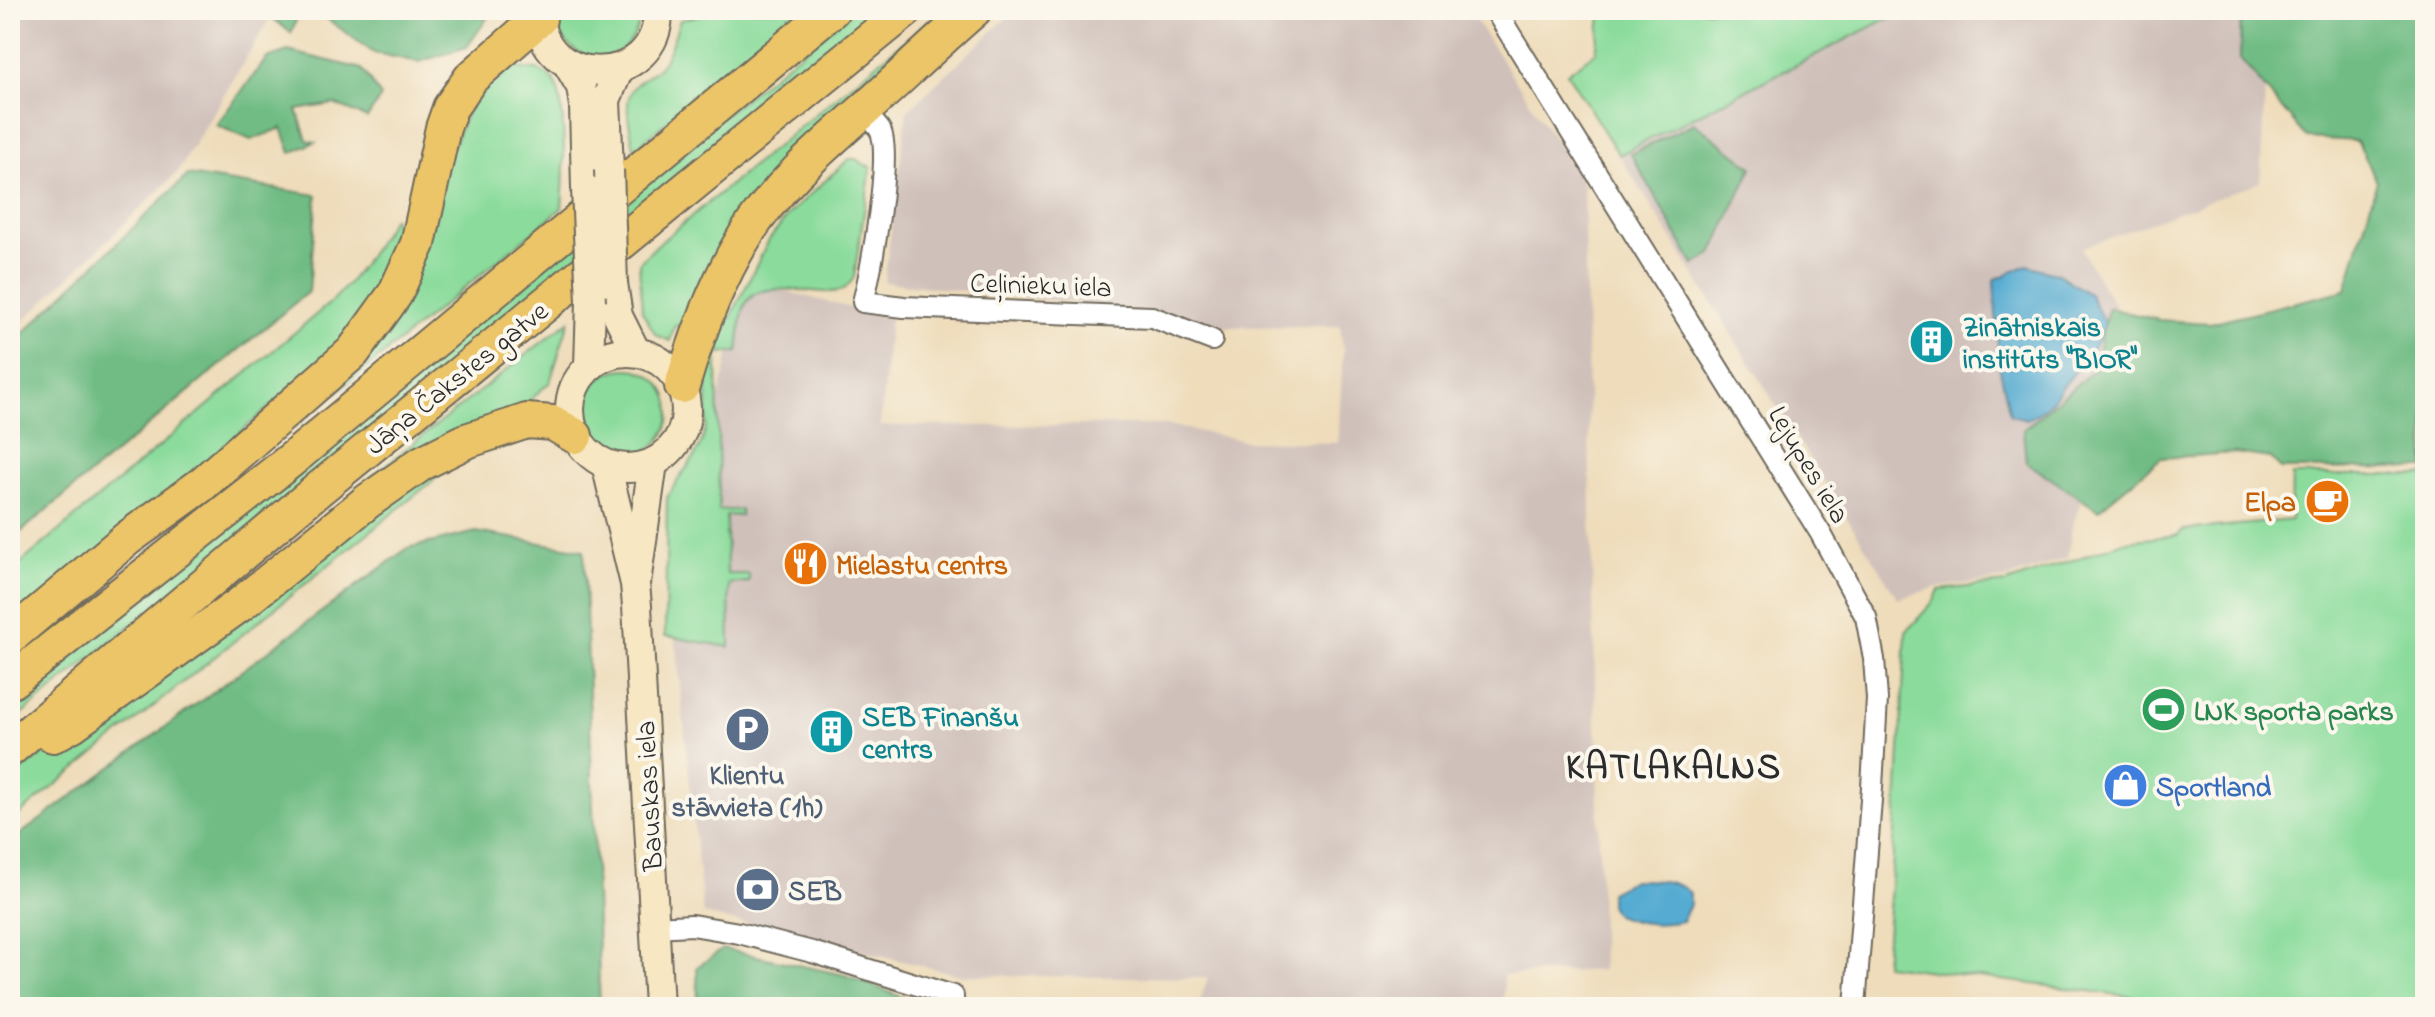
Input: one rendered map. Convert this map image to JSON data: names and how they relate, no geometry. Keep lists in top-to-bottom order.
{
  "streets": {
    "highway": ["Jāņa Čakstes gatve"],
    "main road": ["Bauskas iela"],
    "street": ["Ceļinieku iela", "Lejupes iela"]
  },
  "districts": ["KATLAKALNS"],
  "places": {
    "building": ["Zinātniskais institūts \"BIOR\"", "SEB Finanšu centrs"],
    "cafe": ["Elpa"],
    "restaurant": ["Mielastu centrs"],
    "sports": ["LNK sporta parks"],
    "parking": ["Klientu stāvvieta (1h)"],
    "shop": ["Sportland"],
    "bank": ["SEB"]
  }
}
